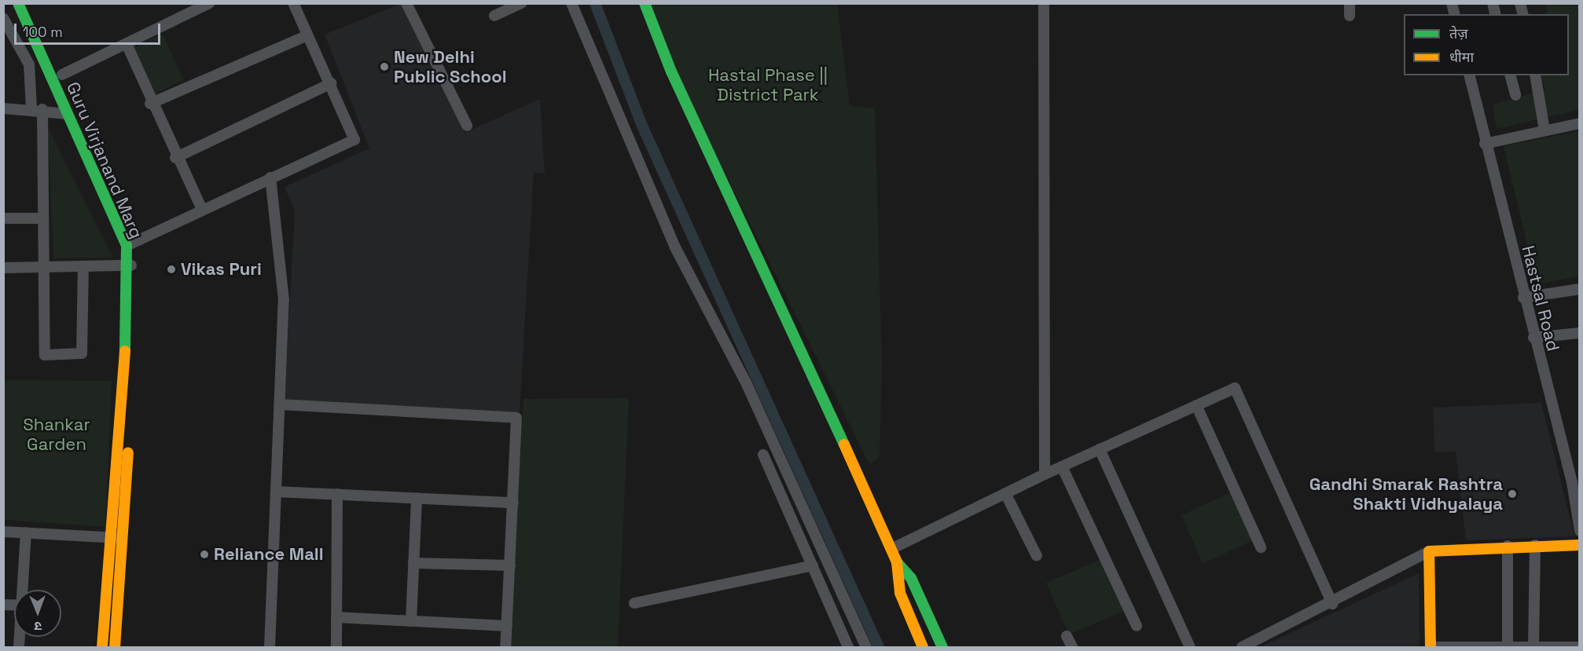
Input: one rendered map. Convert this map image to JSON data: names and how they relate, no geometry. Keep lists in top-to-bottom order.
{
  "streets": {
    "street": ["Guru Virjanand Marg", "Hastsal Road"]
  },
  "parks": ["Hastal Phase || District Park", "Shankar Garden"],
  "places": [
    "New Delhi Public School",
    "Vikas Puri",
    "Gandhi Smarak Rashtra Shakti Vidhyalaya",
    "Reliance Mall"
  ],
  "legend": ["तेज़", "धीमा"],
  "scale_bar": "100 m",
  "north": "bottom"
}
